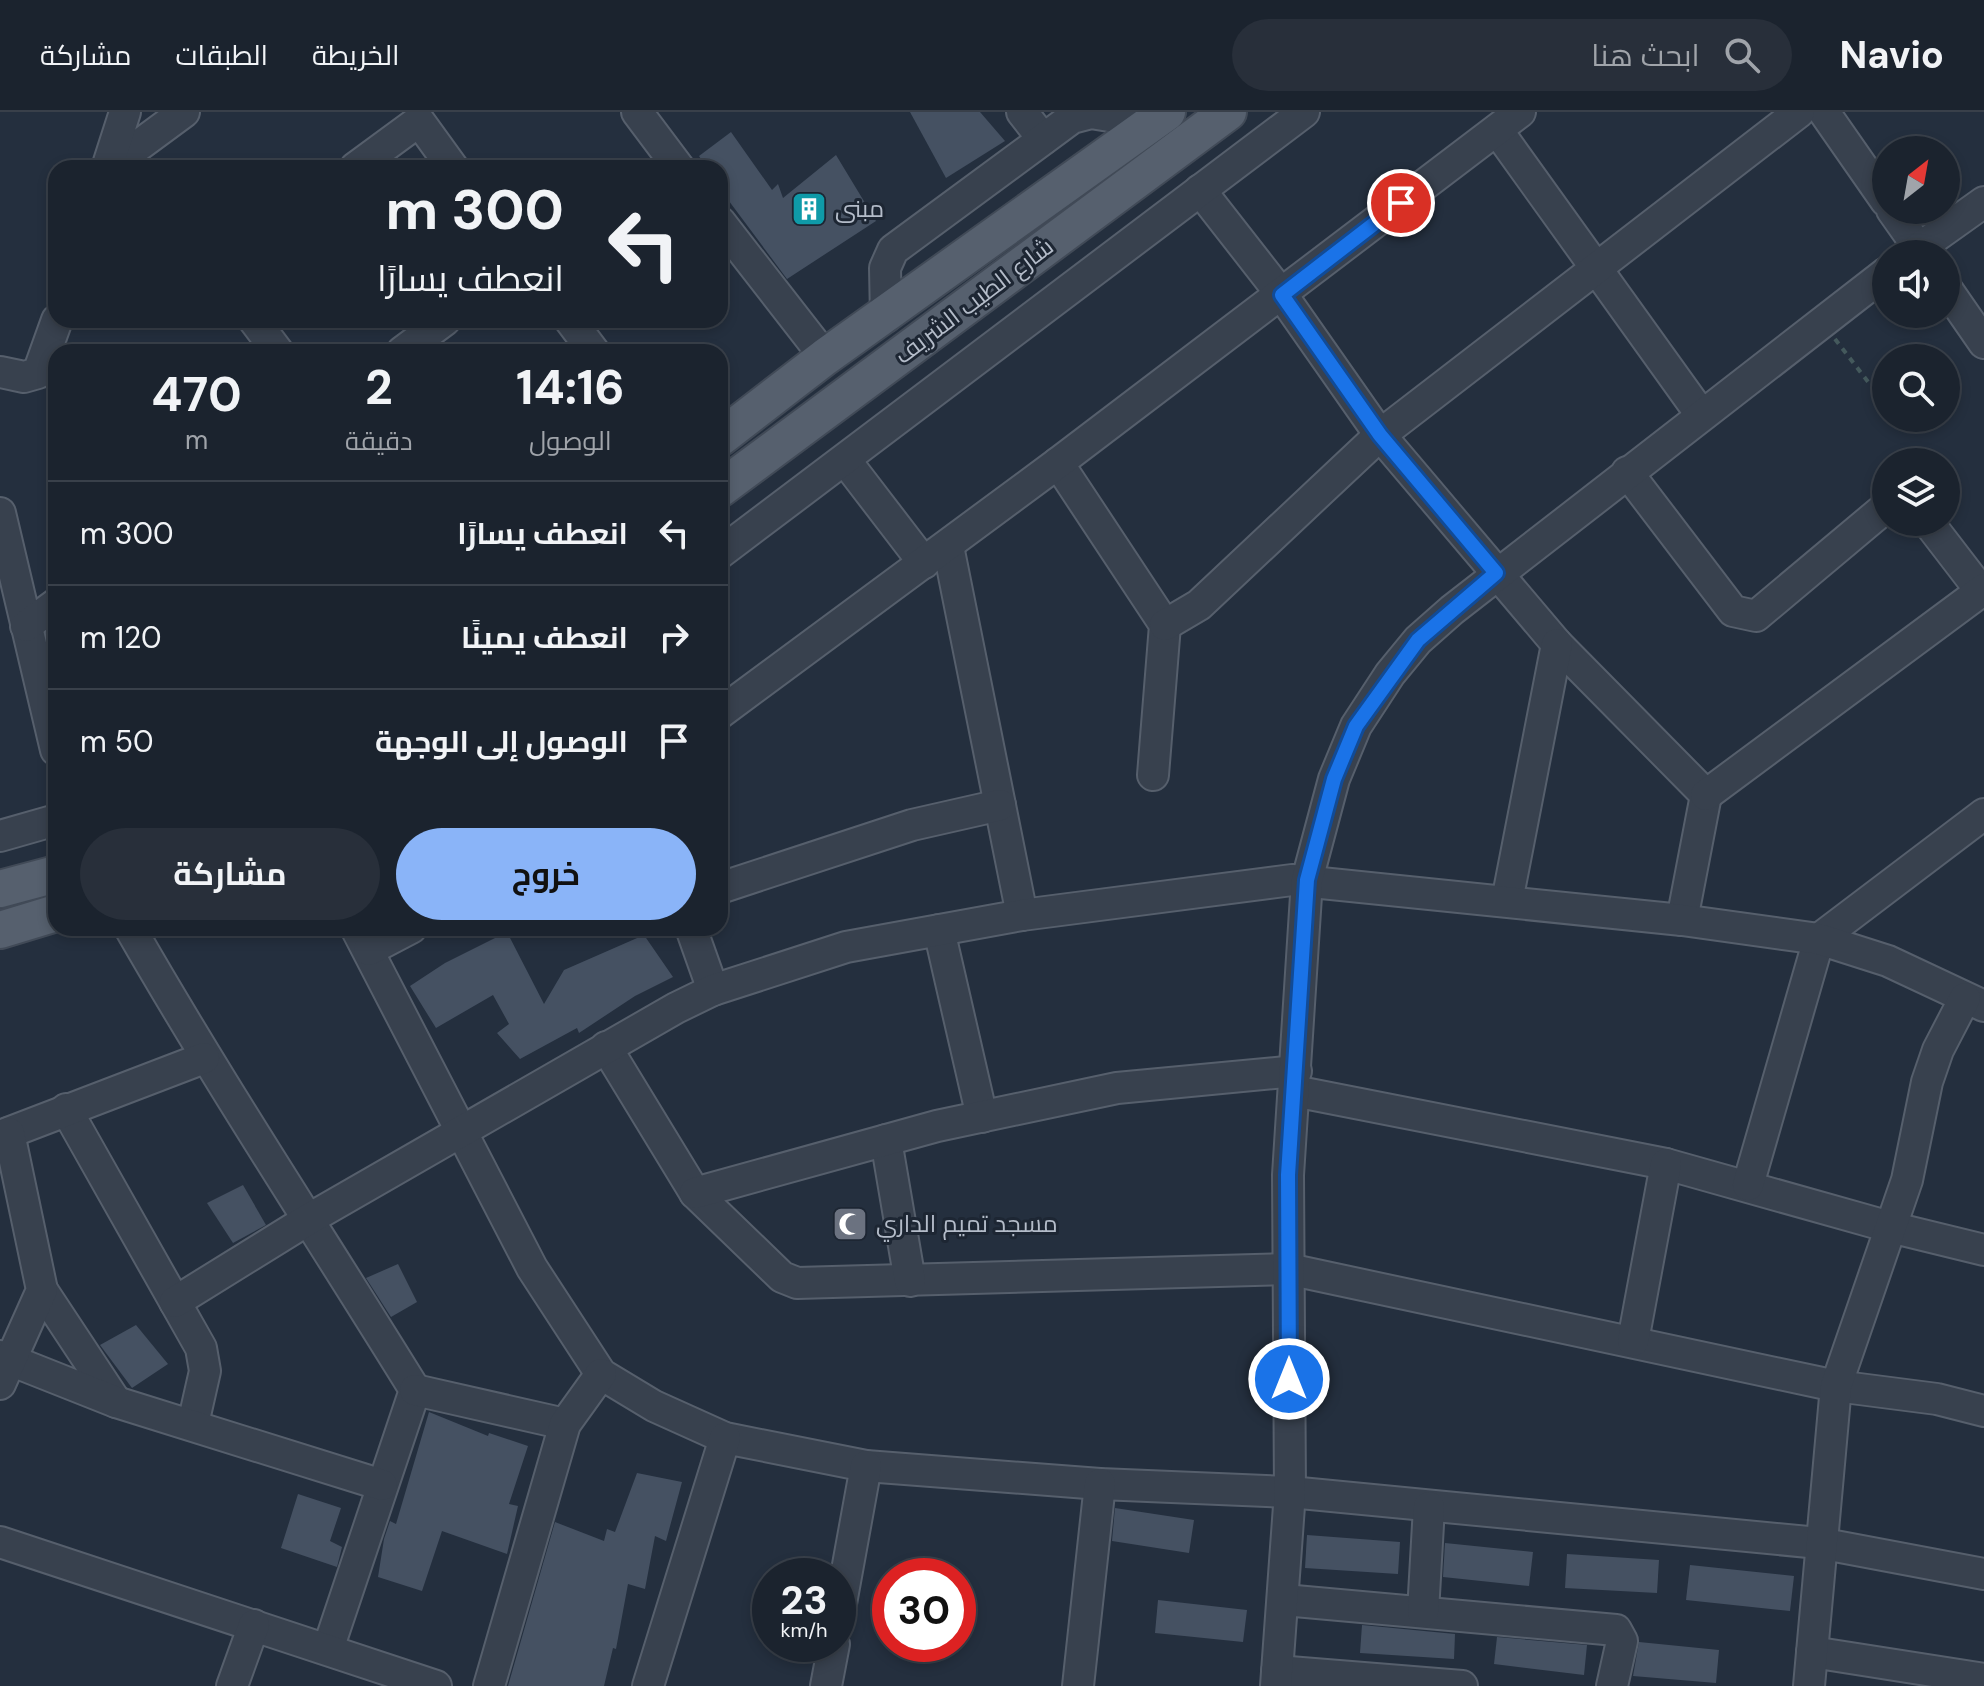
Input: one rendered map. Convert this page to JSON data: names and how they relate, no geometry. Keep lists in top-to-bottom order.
{
  "streets": {
    "main road": ["شارع الطيب الشريف"]
  },
  "places": {
    "building": ["مبنى"],
    "mosque": ["مسجد تميم الداري"]
  },
  "north": "top right",
  "page": {
    "header": "Navio",
    "search": "ابحث هنا",
    "nav": ["الخريطة", "الطبقات", "مشاركة"],
    "turn": ["300 m", "انعطف يسارًا"],
    "eta": [
      "14:16",
      "الوصول",
      "2",
      "دقيقة",
      "470",
      "m"
    ],
    "list": [
      {
        "name": "انعطف يسارًا",
        "value": "300 m"
      },
      {
        "name": "انعطف يمينًا",
        "value": "120 m"
      },
      {
        "name": "الوصول إلى الوجهة",
        "value": "50 m"
      }
    ],
    "buttons": ["خروج", "مشاركة"],
    "speed": "23 km/h",
    "limit": "30"
  }
}
